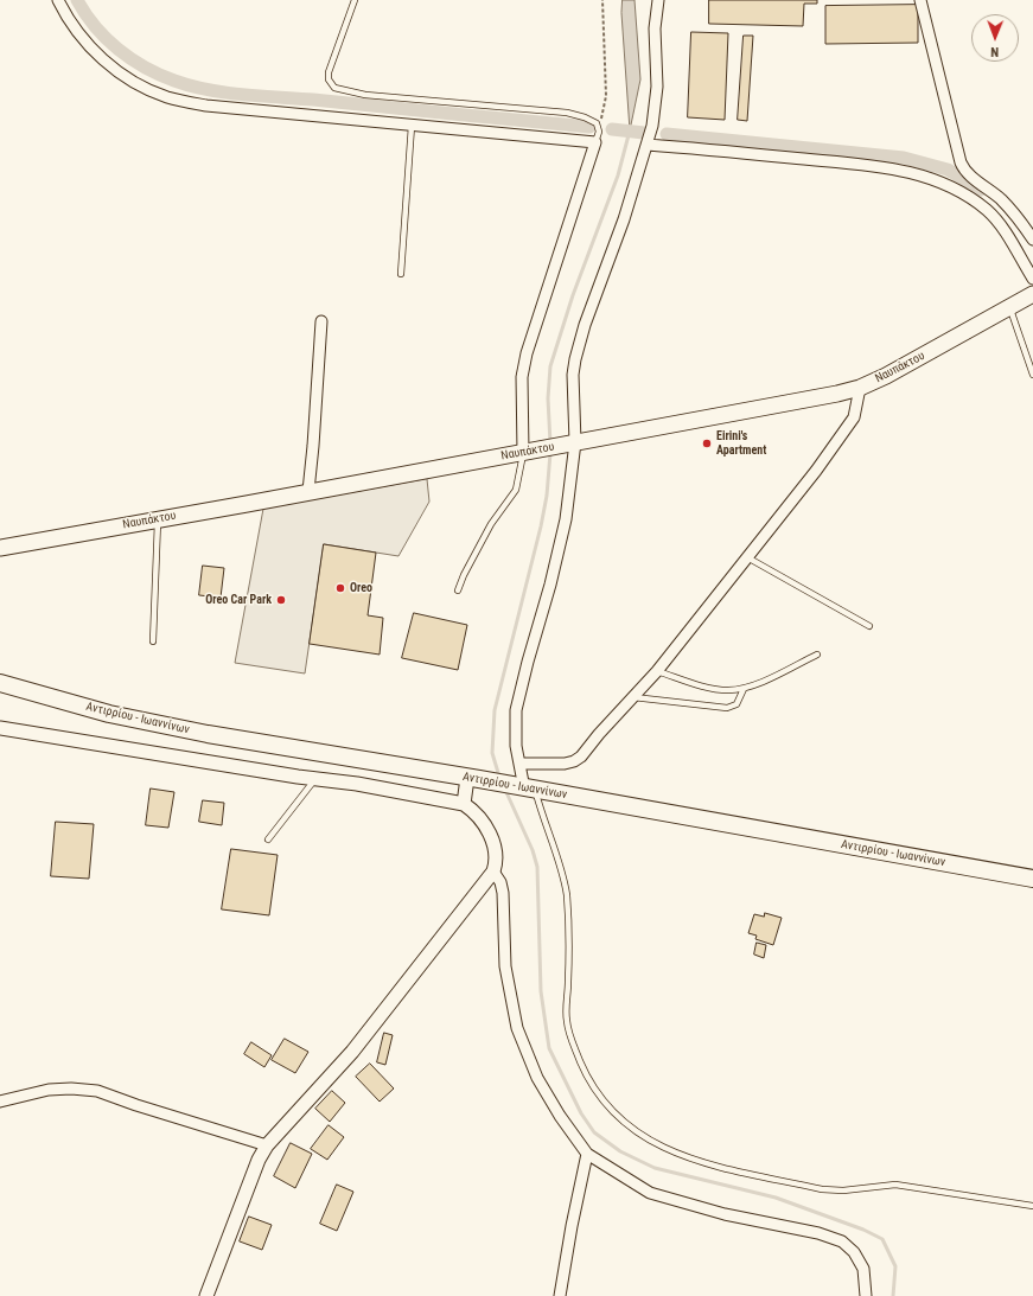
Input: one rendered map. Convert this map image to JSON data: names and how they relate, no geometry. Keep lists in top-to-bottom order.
{
  "streets": {
    "main road": ["Ναυπάκτου", "Αντιρρίου - Ιωαννίνων"]
  },
  "places": ["Eirini's Apartment", "Oreo", "Oreo Car Park"],
  "north": "bottom"
}
